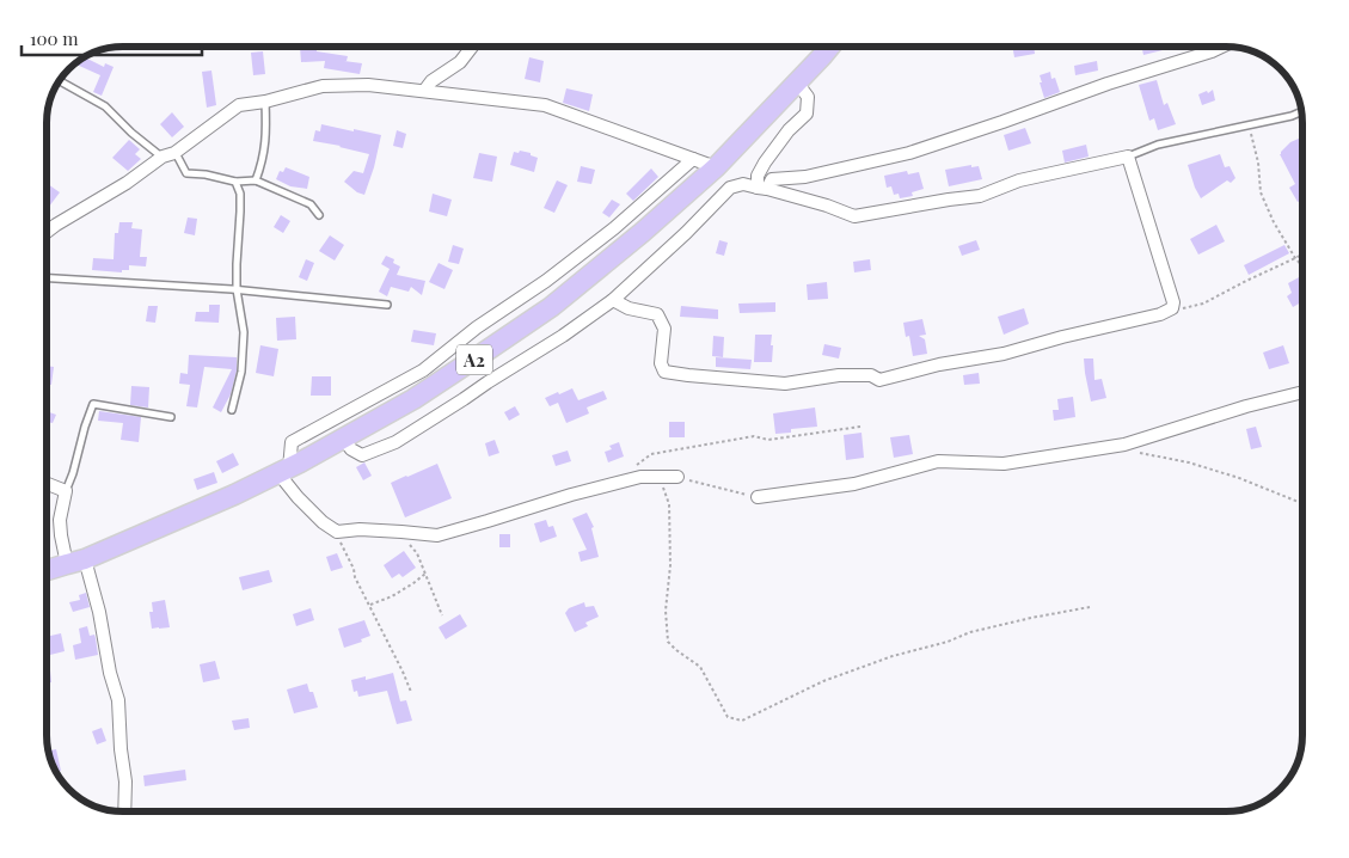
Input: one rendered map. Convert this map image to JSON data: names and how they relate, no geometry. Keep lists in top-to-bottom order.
{
  "streets": {
    "main road": ["A2"]
  },
  "scale_bar": "100 m"
}
